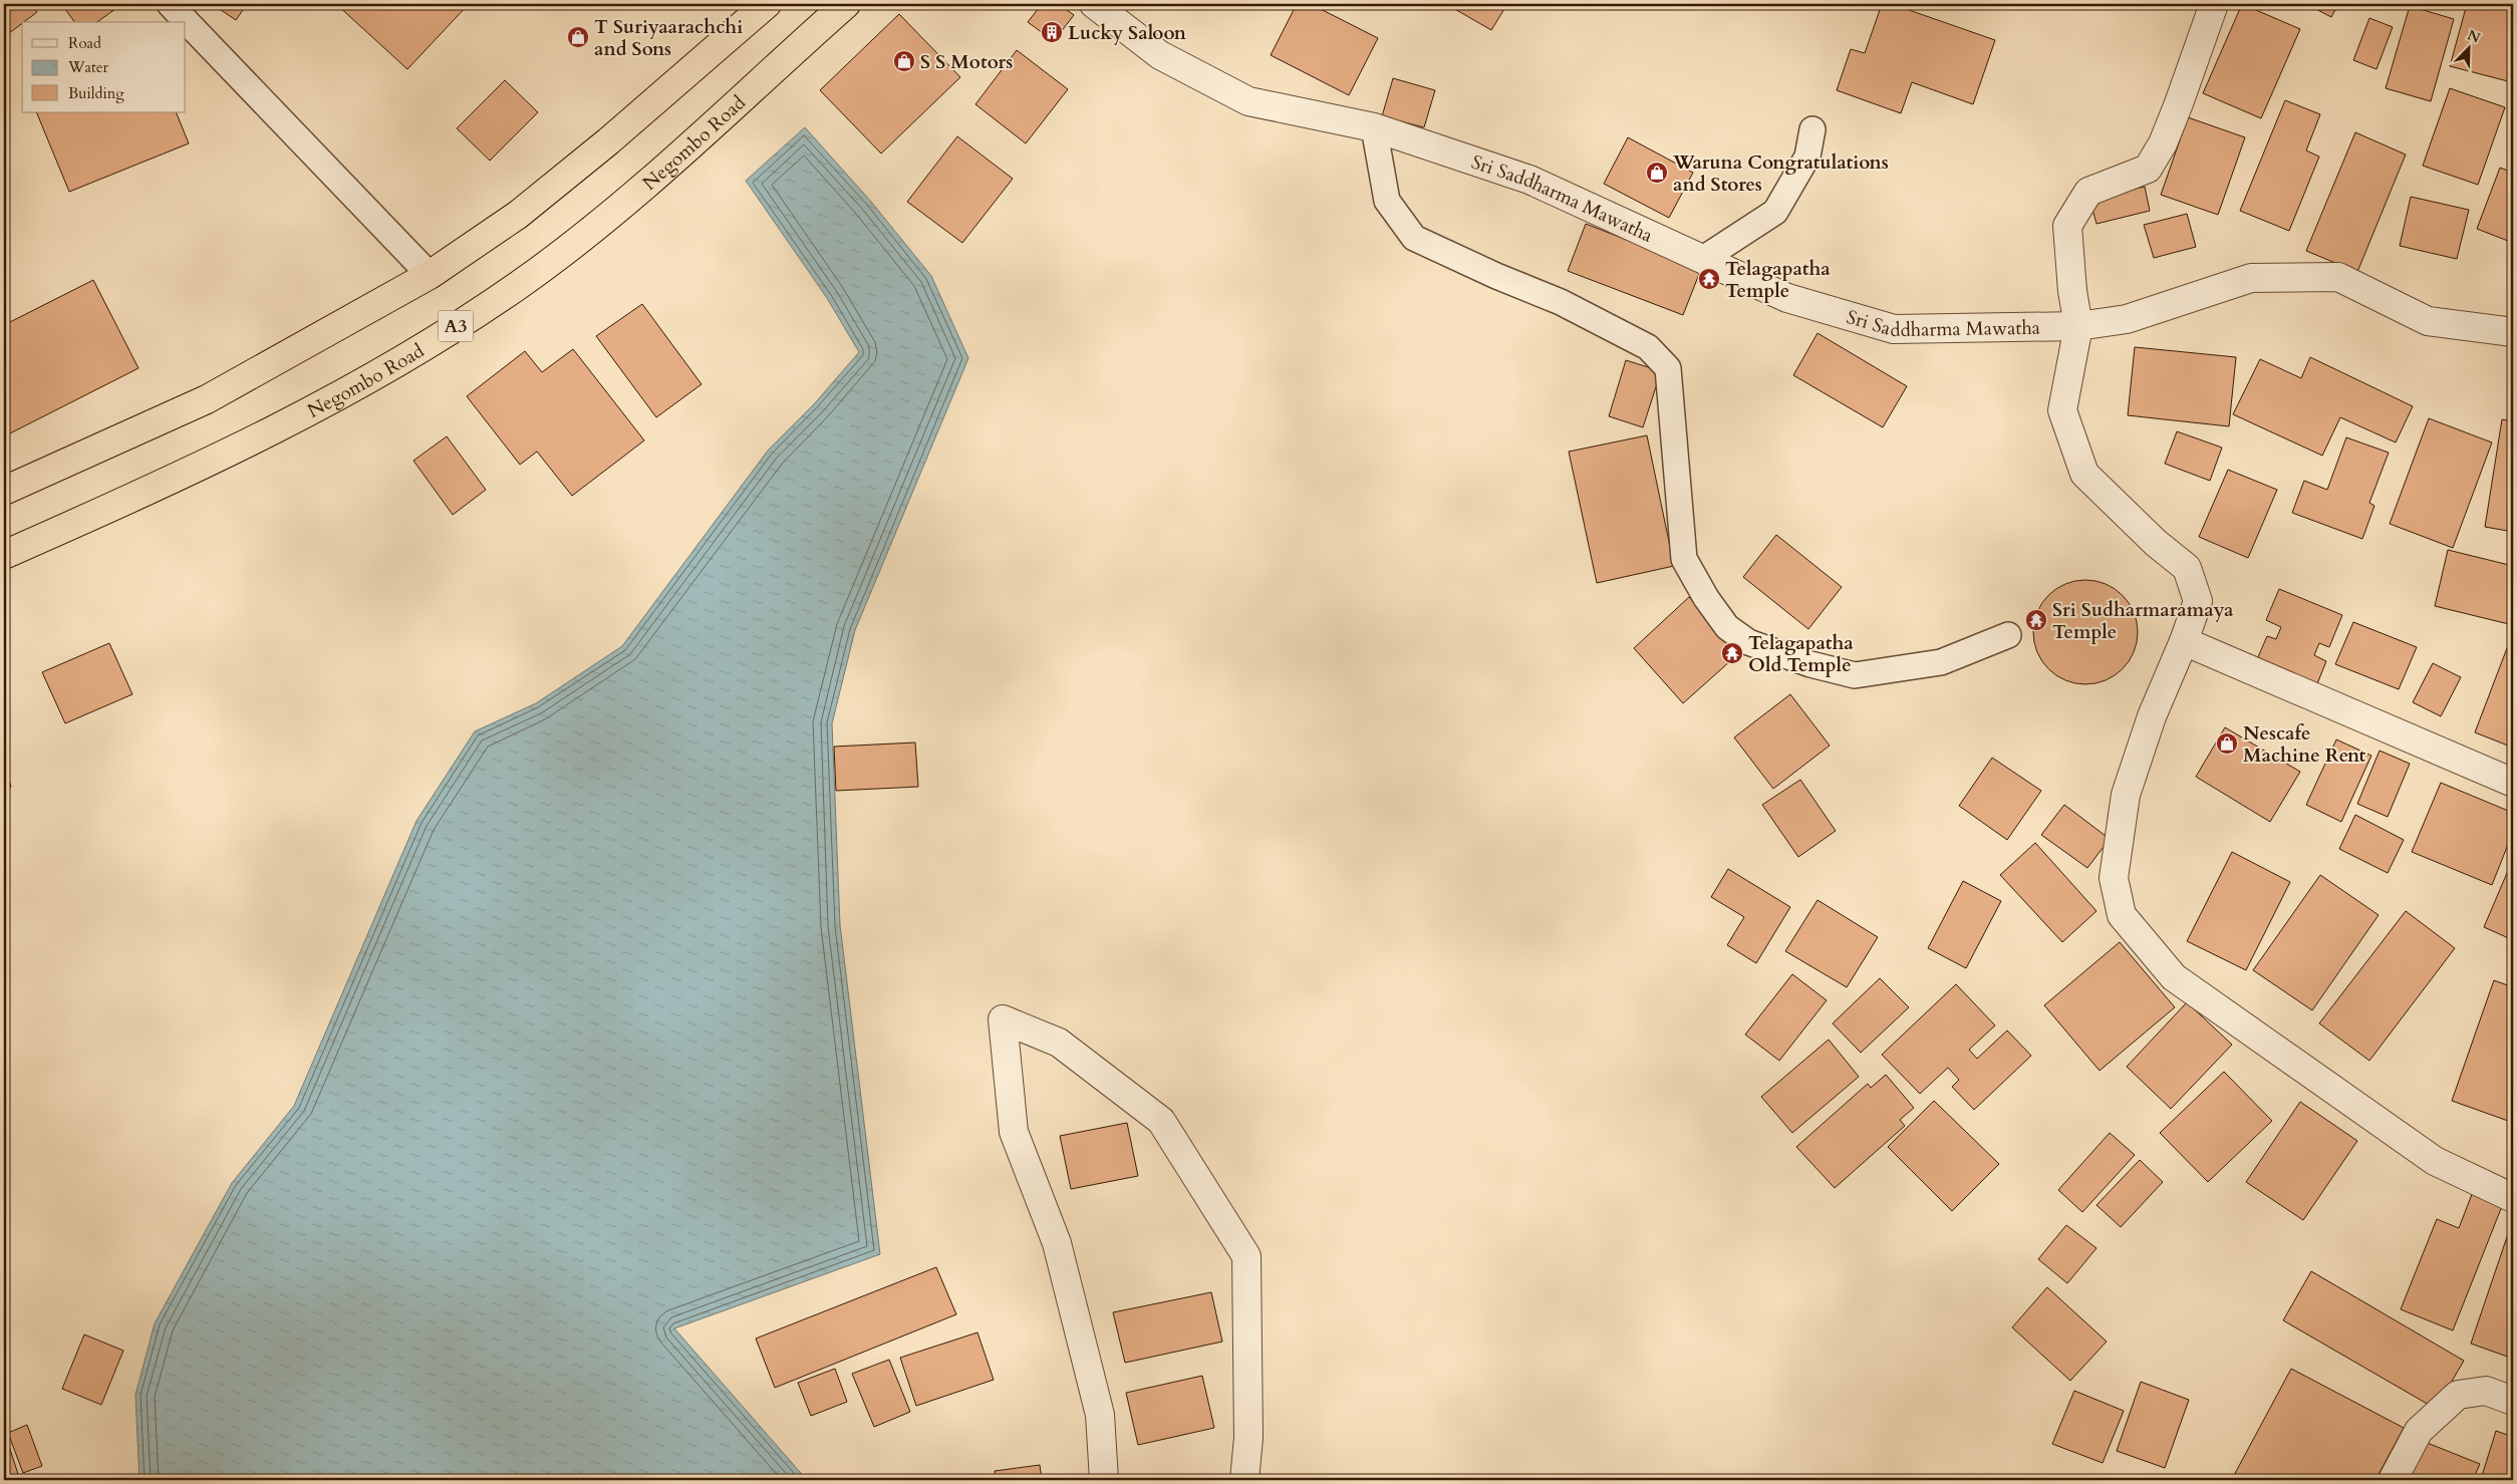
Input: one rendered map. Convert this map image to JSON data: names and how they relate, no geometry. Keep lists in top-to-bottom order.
{
  "streets": {
    "highway": ["Negombo Road", "A3"],
    "street": ["Sri Saddharma Mawatha"]
  },
  "places": {
    "building": ["Lucky Saloon"],
    "shop": [
      "T Suriyaarachchi and Sons",
      "S S Motors",
      "Waruna Congratulations and Stores",
      "Nescafe Machine Rent"
    ],
    "temple": ["Telagapatha Temple", "Sri Sudharmaramaya Temple", "Telagapatha Old Temple"]
  },
  "legend": ["Road", "Water", "Building"],
  "north": "top right"
}
